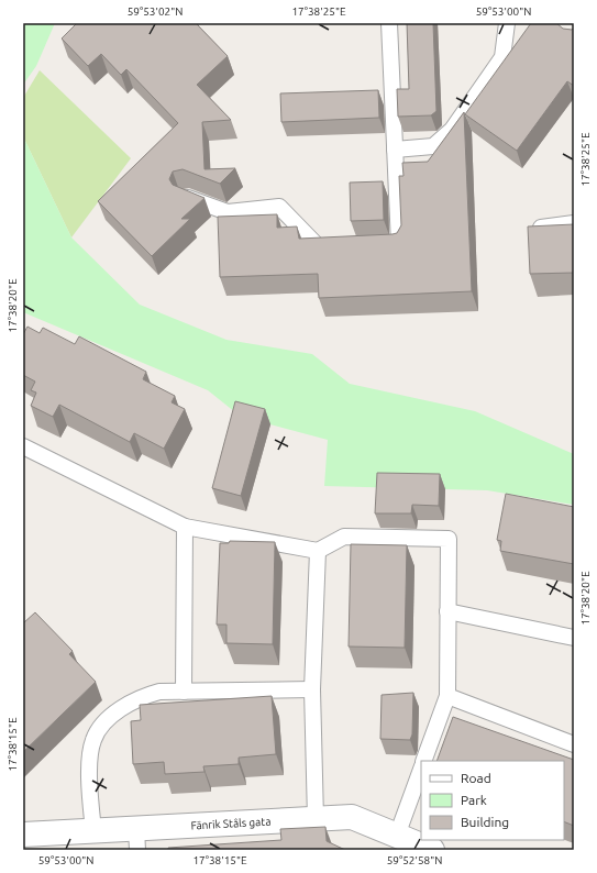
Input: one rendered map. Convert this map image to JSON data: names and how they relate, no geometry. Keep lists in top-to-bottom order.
{
  "streets": {
    "street": ["Fänrik Ståls gata"]
  },
  "legend": ["Road", "Park", "Building"],
  "coordinates": [
    "59°53'02\"N",
    "17°38'25\"E",
    "59°53'00\"N",
    "17°38'20\"E",
    "17°38'15\"E",
    "59°52'58\"N"
  ]
}
